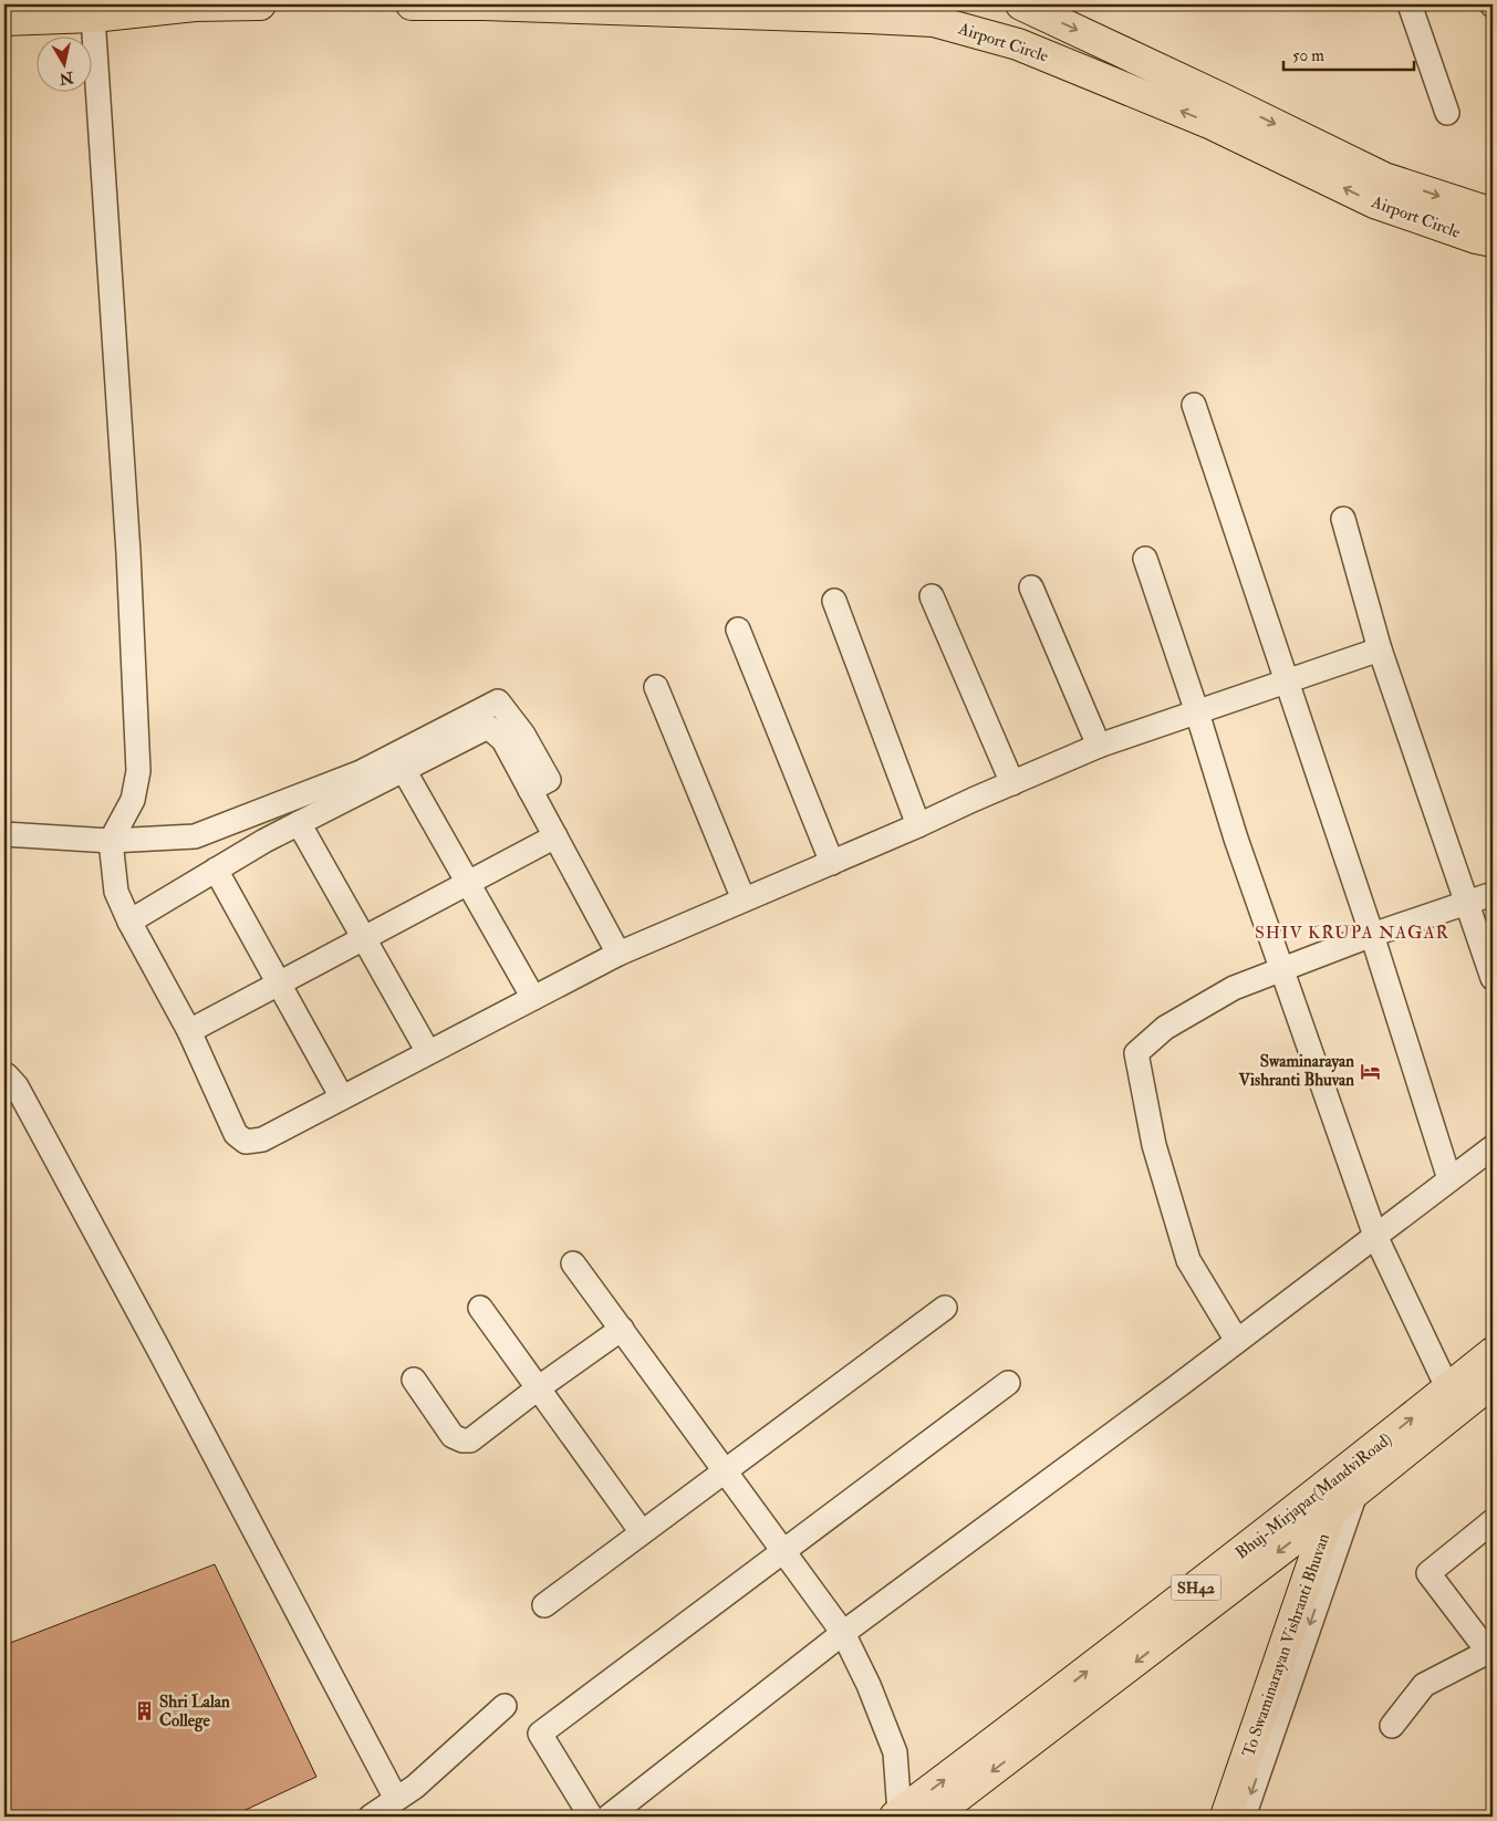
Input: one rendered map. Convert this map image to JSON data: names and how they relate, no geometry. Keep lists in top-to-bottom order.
{
  "streets": {
    "main road": [
      "Airport Circle",
      "Bhuj-Mirjapar(MandviRoad)",
      "SH42",
      "To Swaminarayan Vishranti Bhuvan"
    ]
  },
  "crossings": [
    ["Bhuj-Mirjapar(MandviRoad)", "To Swaminarayan Vishranti Bhuvan"]
  ],
  "districts": ["SHIV KRUPA NAGAR"],
  "places": {
    "hotel": ["Swaminarayan Vishranti Bhuvan"],
    "building": ["Shri Lalan College"]
  },
  "scale_bar": "50 m",
  "north": "bottom"
}
